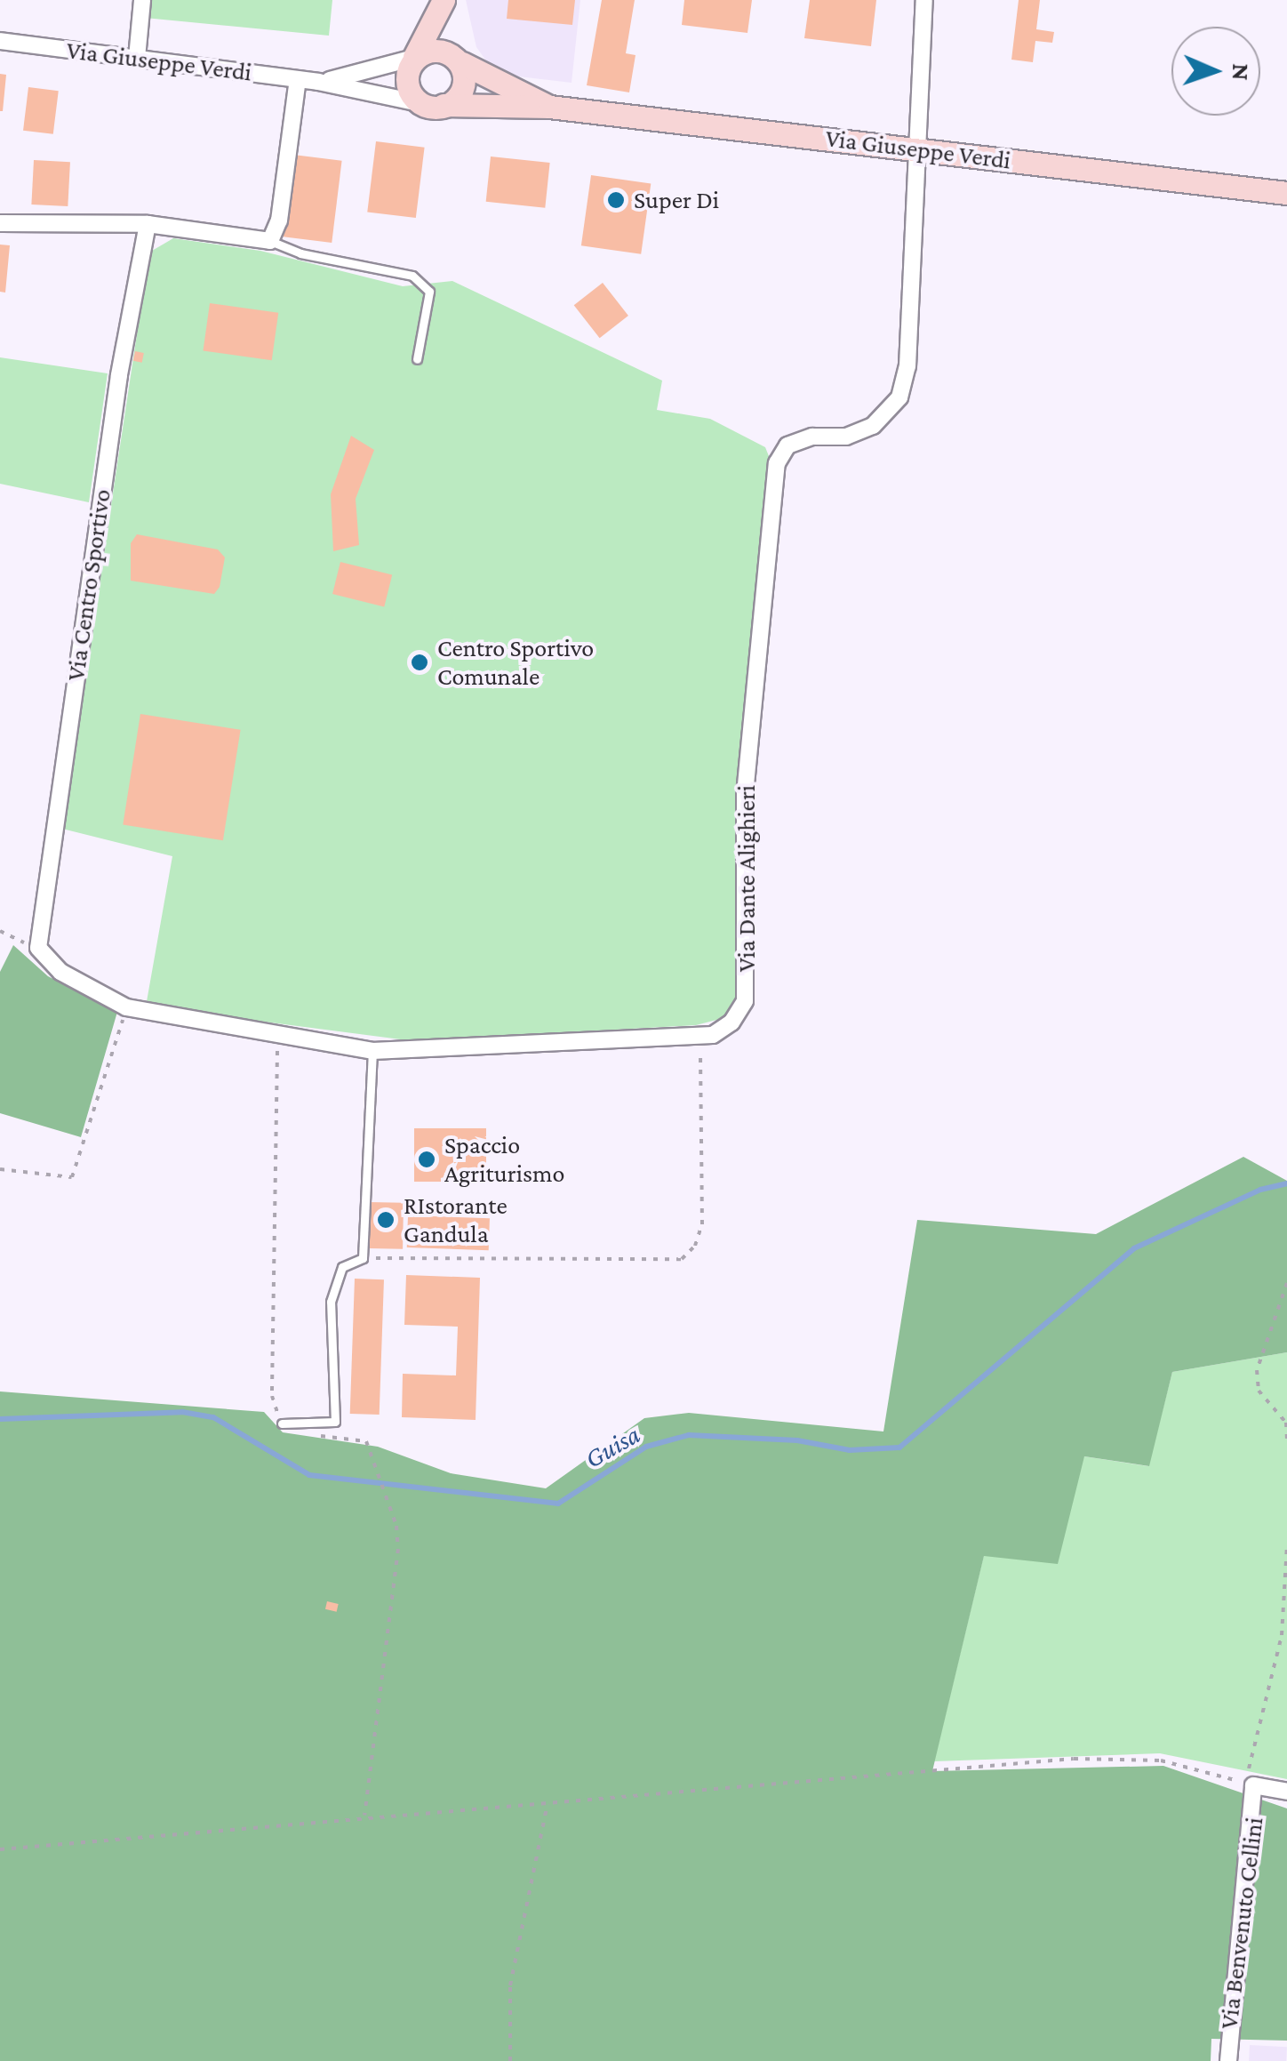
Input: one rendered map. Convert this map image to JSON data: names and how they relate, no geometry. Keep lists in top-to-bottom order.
{
  "streets": {
    "street": [
      "Via Giuseppe Verdi",
      "Via Centro Sportivo",
      "Via Dante Alighieri",
      "Via Benvenuto Cellini"
    ]
  },
  "crossings": [
    ["Via Giuseppe Verdi", "Via Dante Alighieri"]
  ],
  "water": ["Guisa"],
  "places": [
    "Super Di",
    "Centro Sportivo Comunale",
    "Spaccio Agriturismo",
    "RIstorante Gandula"
  ],
  "north": "right"
}
